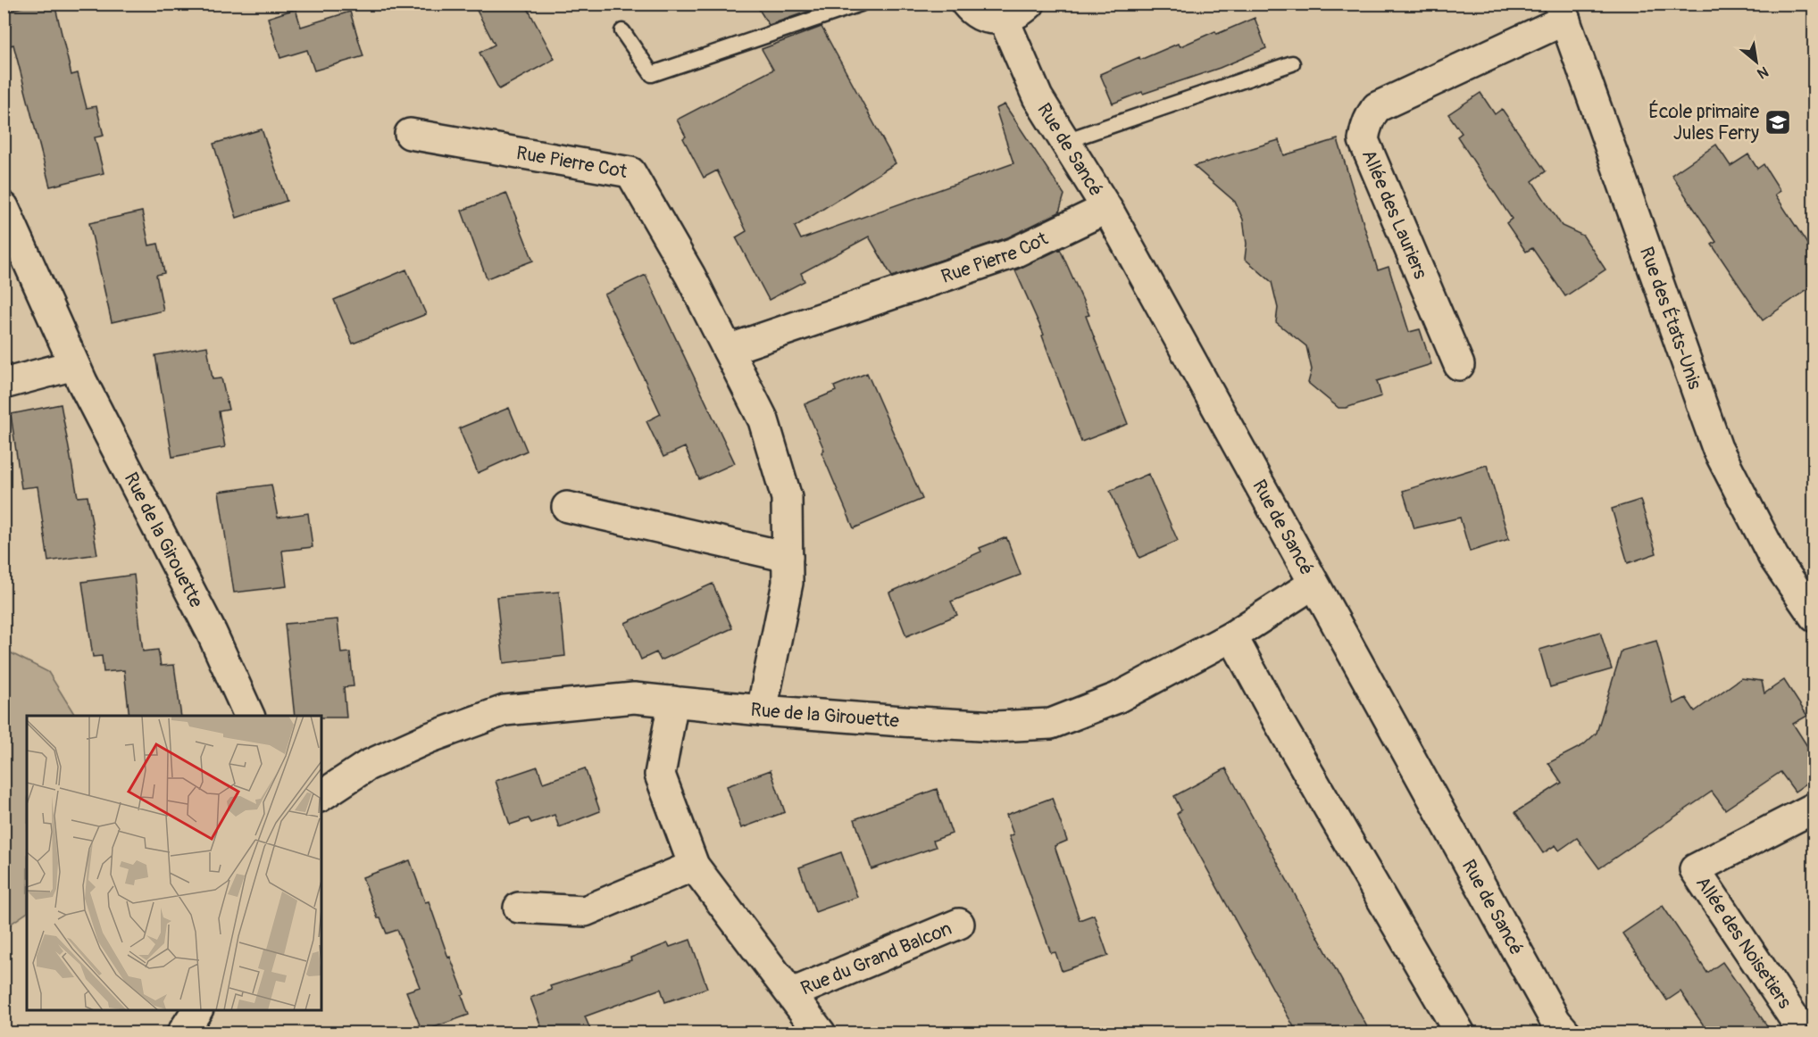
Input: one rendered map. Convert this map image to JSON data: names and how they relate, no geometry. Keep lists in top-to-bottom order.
{
  "streets": {
    "street": [
      "Rue de Sancé",
      "Rue Pierre Cot",
      "Allée des Lauriers",
      "Rue des États-Unis",
      "Rue de la Girouette",
      "Allée des Noisetiers",
      "Rue du Grand Balcon"
    ]
  },
  "crossings": [
    ["Rue de Sancé", "Rue Pierre Cot"],
    ["Rue de Sancé", "Rue de la Girouette"],
    ["Rue Pierre Cot", "Rue de la Girouette"],
    ["Allée des Lauriers", "Rue des États-Unis"],
    ["Rue de la Girouette", "Rue du Grand Balcon"]
  ],
  "places": {
    "school or university": ["École primaire Jules Ferry"]
  },
  "north": "bottom right"
}
